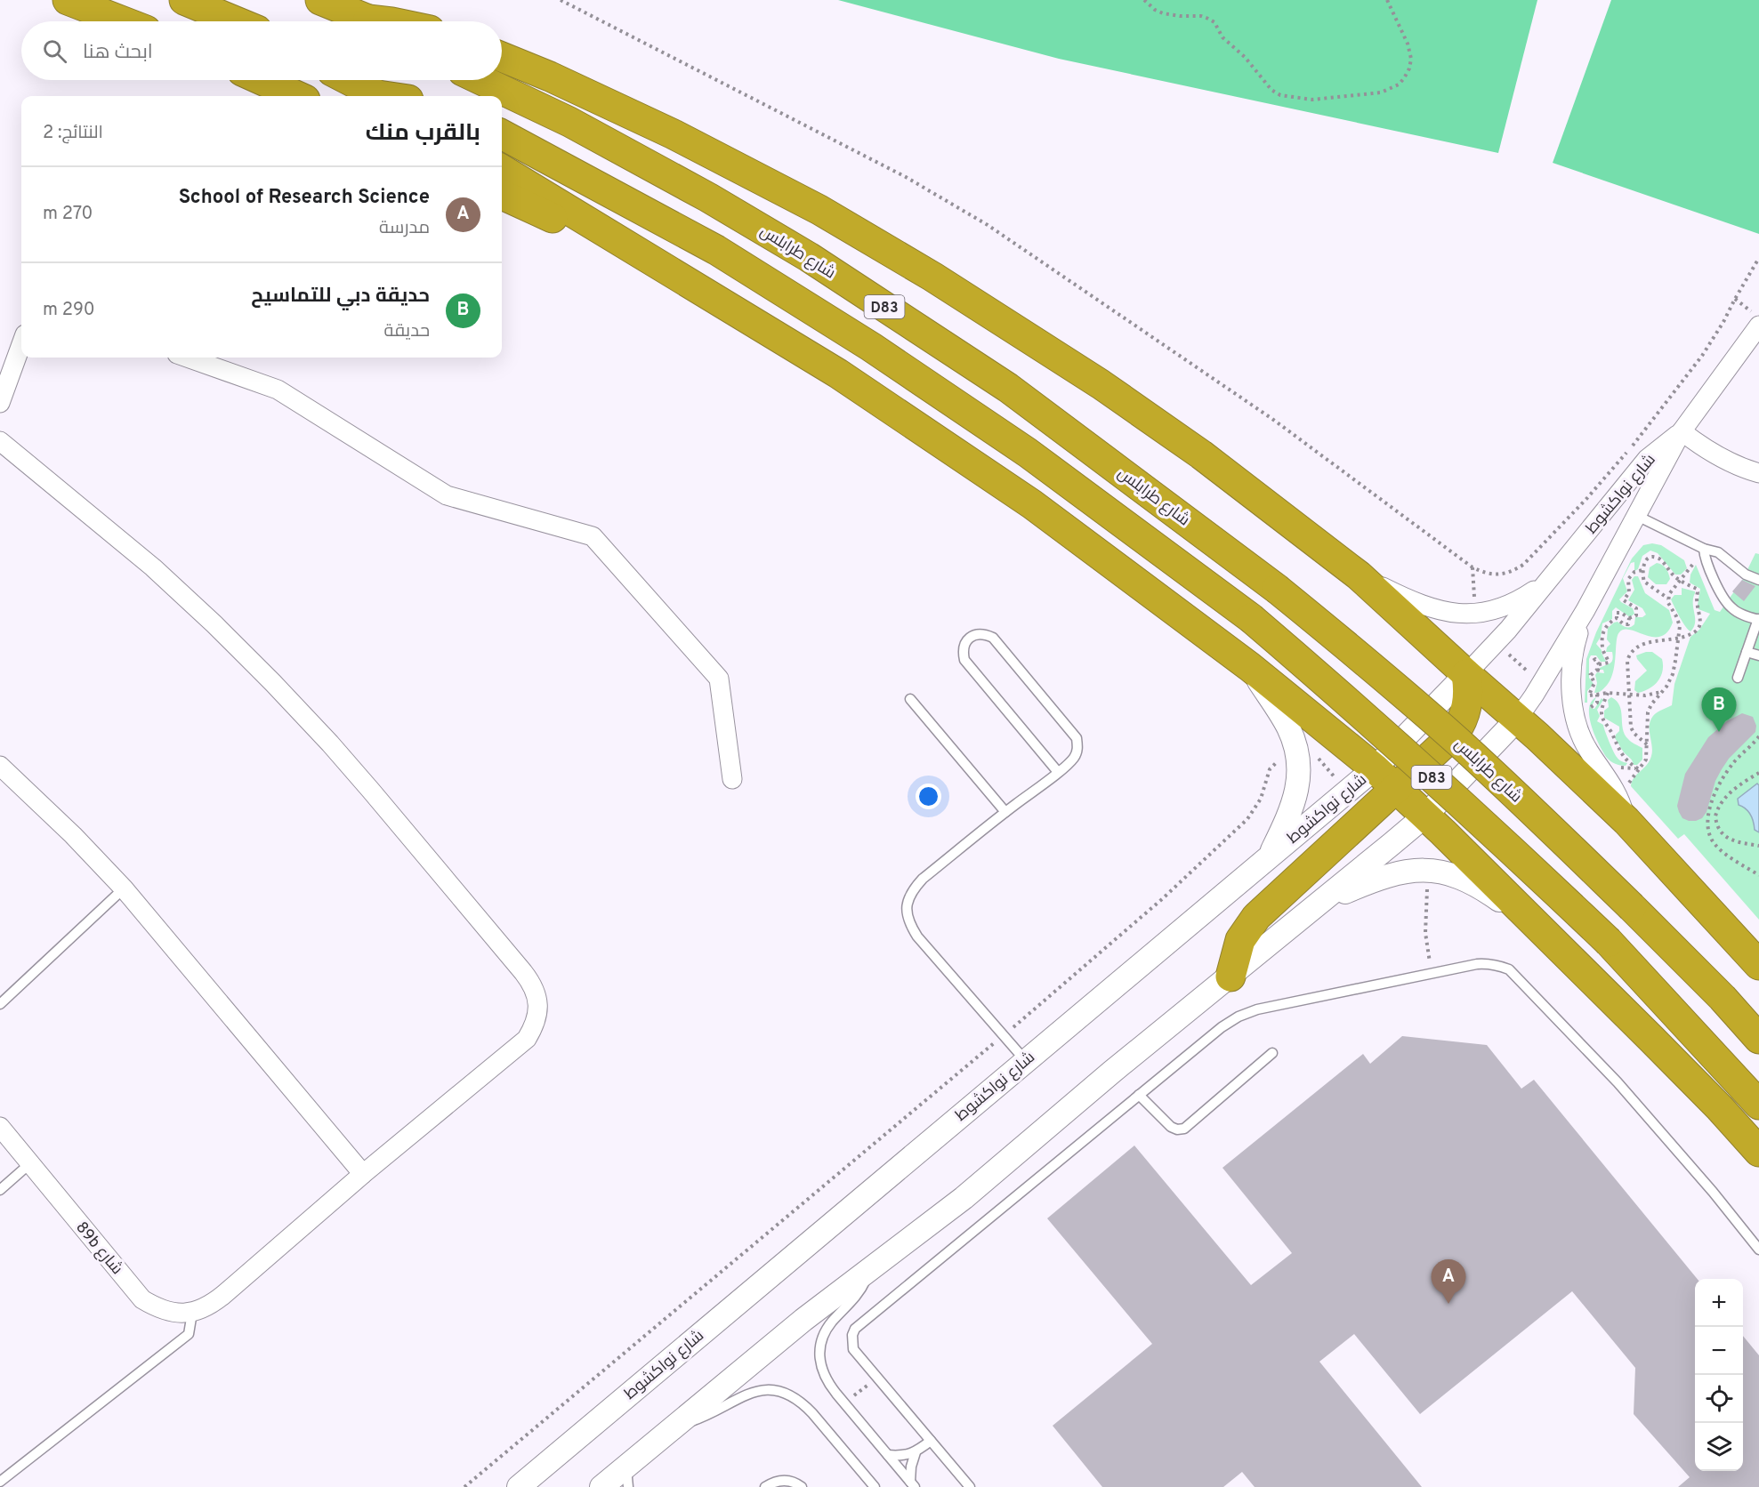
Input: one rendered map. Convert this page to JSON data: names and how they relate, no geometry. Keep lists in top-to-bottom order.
{
  "streets": {
    "highway": ["شارع طرابلس", "D83"],
    "street": ["شارع نواكشوط", "89b شارع"]
  },
  "page": {
    "search": "ابحث هنا",
    "heading": ["بالقرب منك", "النتائج: 2"],
    "list": [
      {
        "mark": "A",
        "name": "School of Research Science",
        "note": "مدرسة",
        "value": "270 m"
      },
      {
        "mark": "B",
        "name": "حديقة دبي للتماسيح",
        "note": "حديقة",
        "value": "290 m"
      }
    ],
    "pins": ["B", "A"],
    "map_buttons": ["+", "−"]
  }
}
